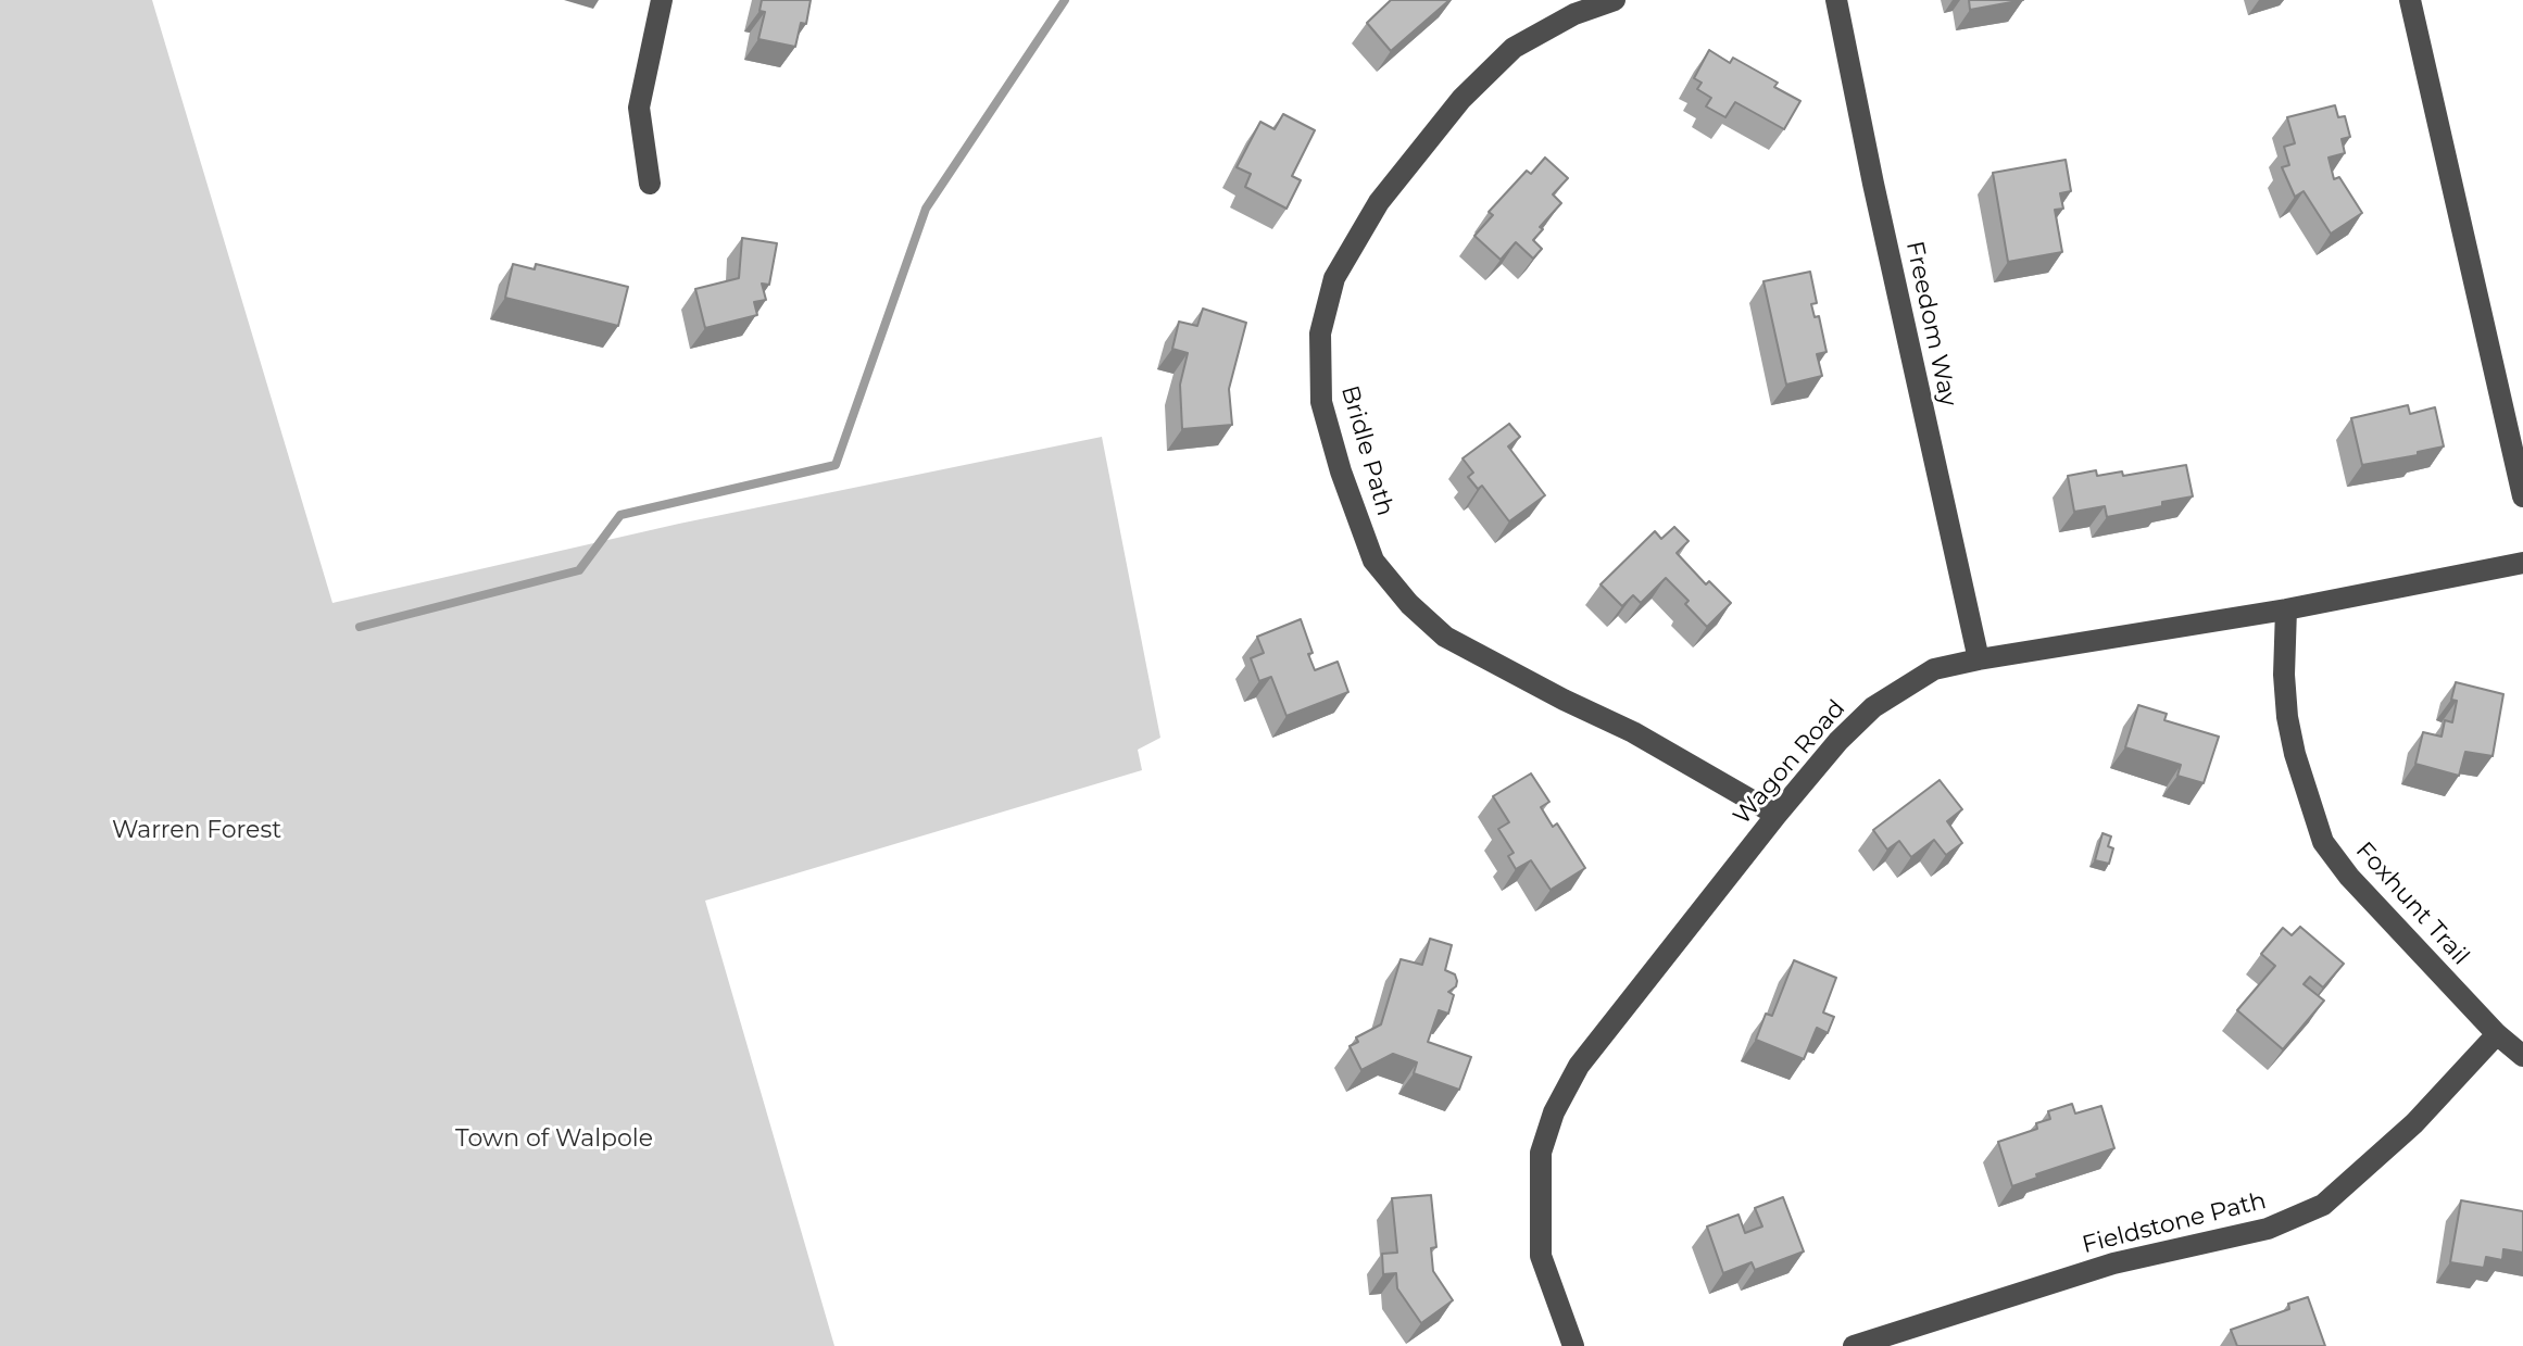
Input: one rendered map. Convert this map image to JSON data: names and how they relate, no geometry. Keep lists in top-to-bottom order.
{
  "streets": {
    "street": [
      "Freedom Way",
      "Bridle Path",
      "Wagon Road",
      "Foxhunt Trail",
      "Fieldstone Path"
    ]
  },
  "crossings": [
    ["Freedom Way", "Wagon Road"],
    ["Bridle Path", "Wagon Road"],
    ["Wagon Road", "Foxhunt Trail"],
    ["Foxhunt Trail", "Fieldstone Path"]
  ],
  "parks": ["Warren Forest", "Town of Walpole"]
}
